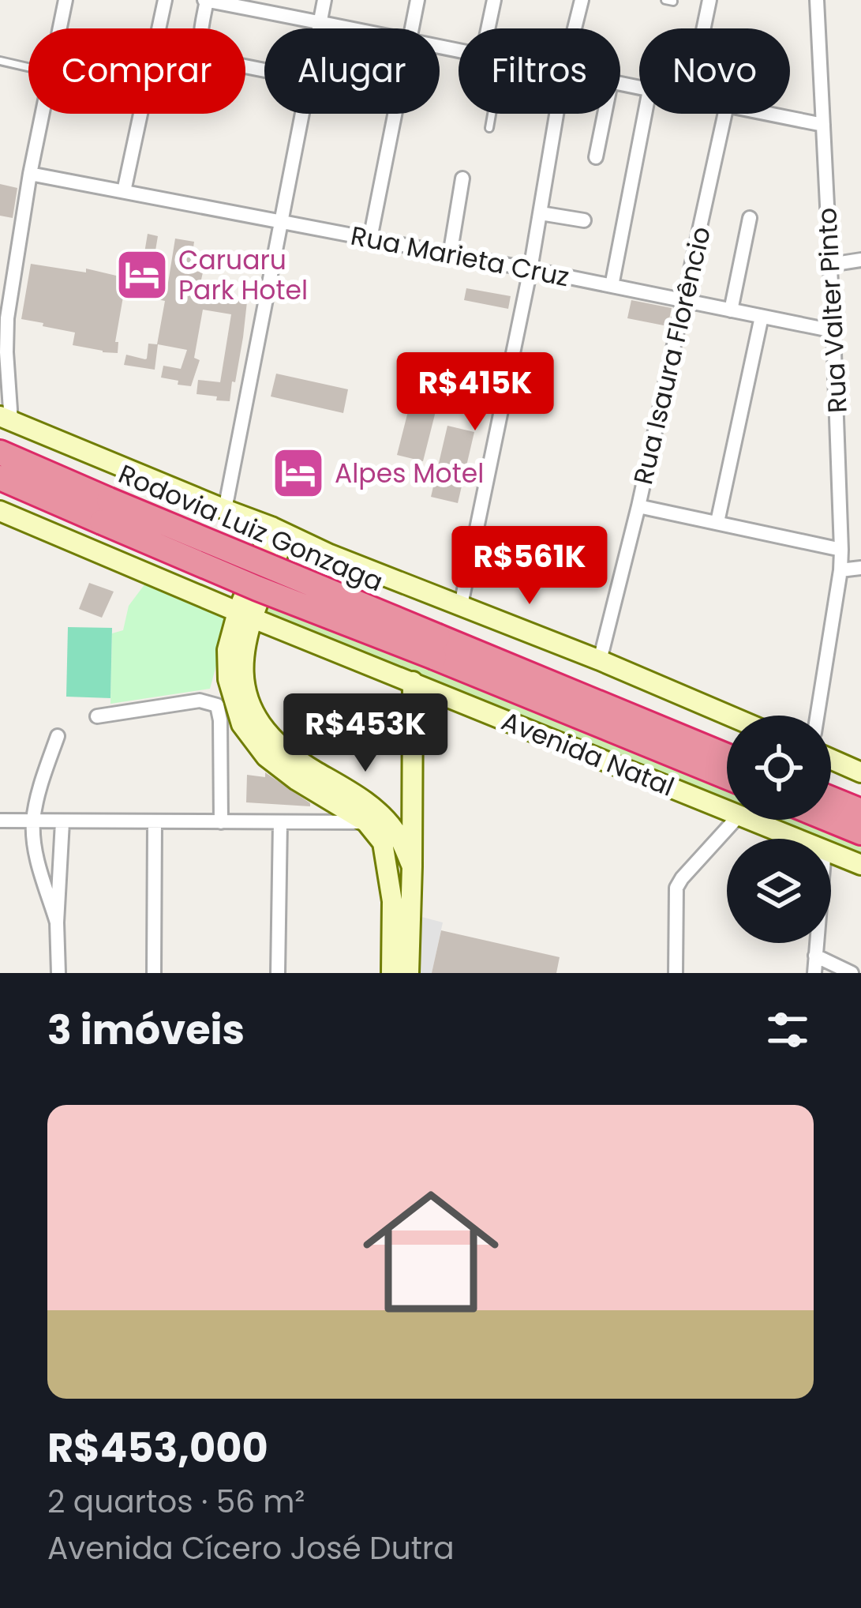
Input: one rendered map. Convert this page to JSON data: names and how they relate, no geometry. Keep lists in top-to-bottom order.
{
  "streets": {
    "highway": ["Rodovia Luiz Gonzaga"],
    "street": [
      "Rua Marieta Cruz",
      "Rua Valter Pinto",
      "Rua Isaura Florêncio",
      "Avenida Natal"
    ]
  },
  "crossings": [
    ["Rua Marieta Cruz", "Rua Valter Pinto"],
    ["Rua Marieta Cruz", "Rua Isaura Florêncio"]
  ],
  "places": {
    "hotel": ["Caruaru Park Hotel", "Alpes Motel"]
  },
  "page": {
    "chip": [
      "Comprar",
      "Alugar",
      "Filtros",
      "Novo"
    ],
    "price": ["R$415K", "R$561K", "R$453K"],
    "heading": "3 imóveis",
    "list": [
      {
        "name": "R$453,000",
        "note": "2 quartos · 56 m² · Avenida Cícero José Dutra"
      }
    ]
  }
}
